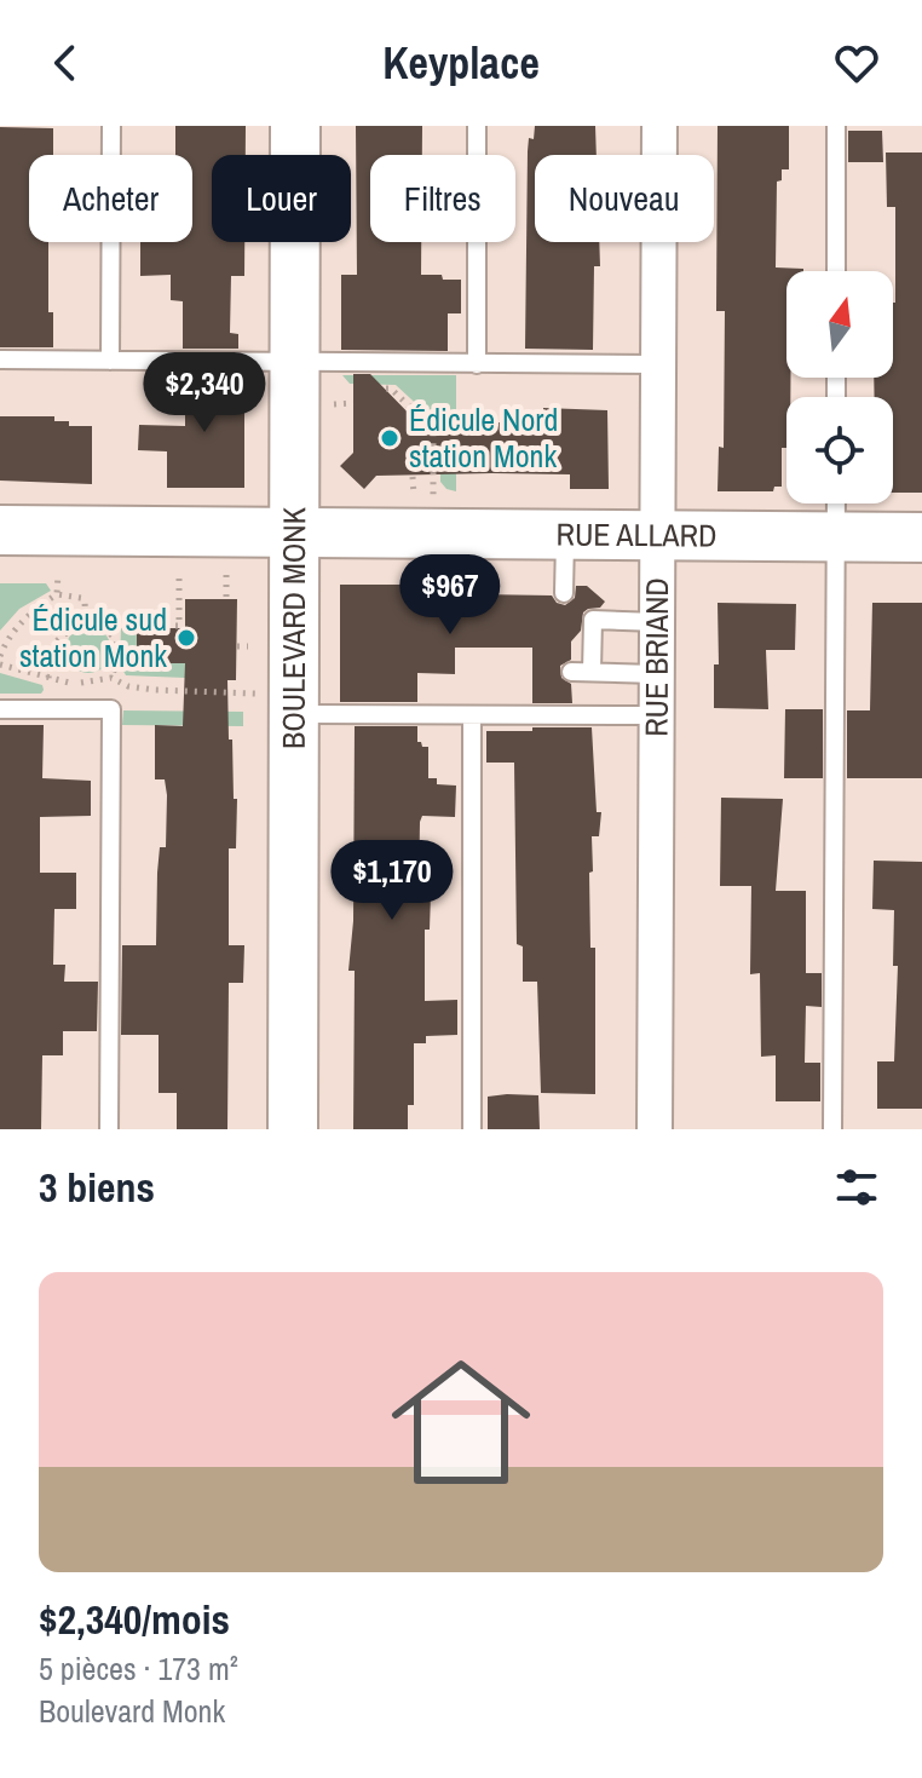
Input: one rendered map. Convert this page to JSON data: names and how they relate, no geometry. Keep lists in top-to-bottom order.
{
  "streets": {
    "street": ["RUE ALLARD", "BOULEVARD MONK", "RUE BRIAND"]
  },
  "crossings": [
    ["RUE ALLARD", "BOULEVARD MONK"],
    ["RUE ALLARD", "RUE BRIAND"]
  ],
  "places": ["Édicule Nord station Monk", "Édicule sud station Monk"],
  "north": "top",
  "page": {
    "header": "Keyplace",
    "chip": [
      "Acheter",
      "Louer",
      "Filtres",
      "Nouveau"
    ],
    "price": ["$2,340", "$967", "$1,170"],
    "heading": "3 biens",
    "list": [
      {
        "name": "$2,340/mois",
        "note": "5 pièces · 173 m² · Boulevard Monk"
      }
    ]
  }
}
